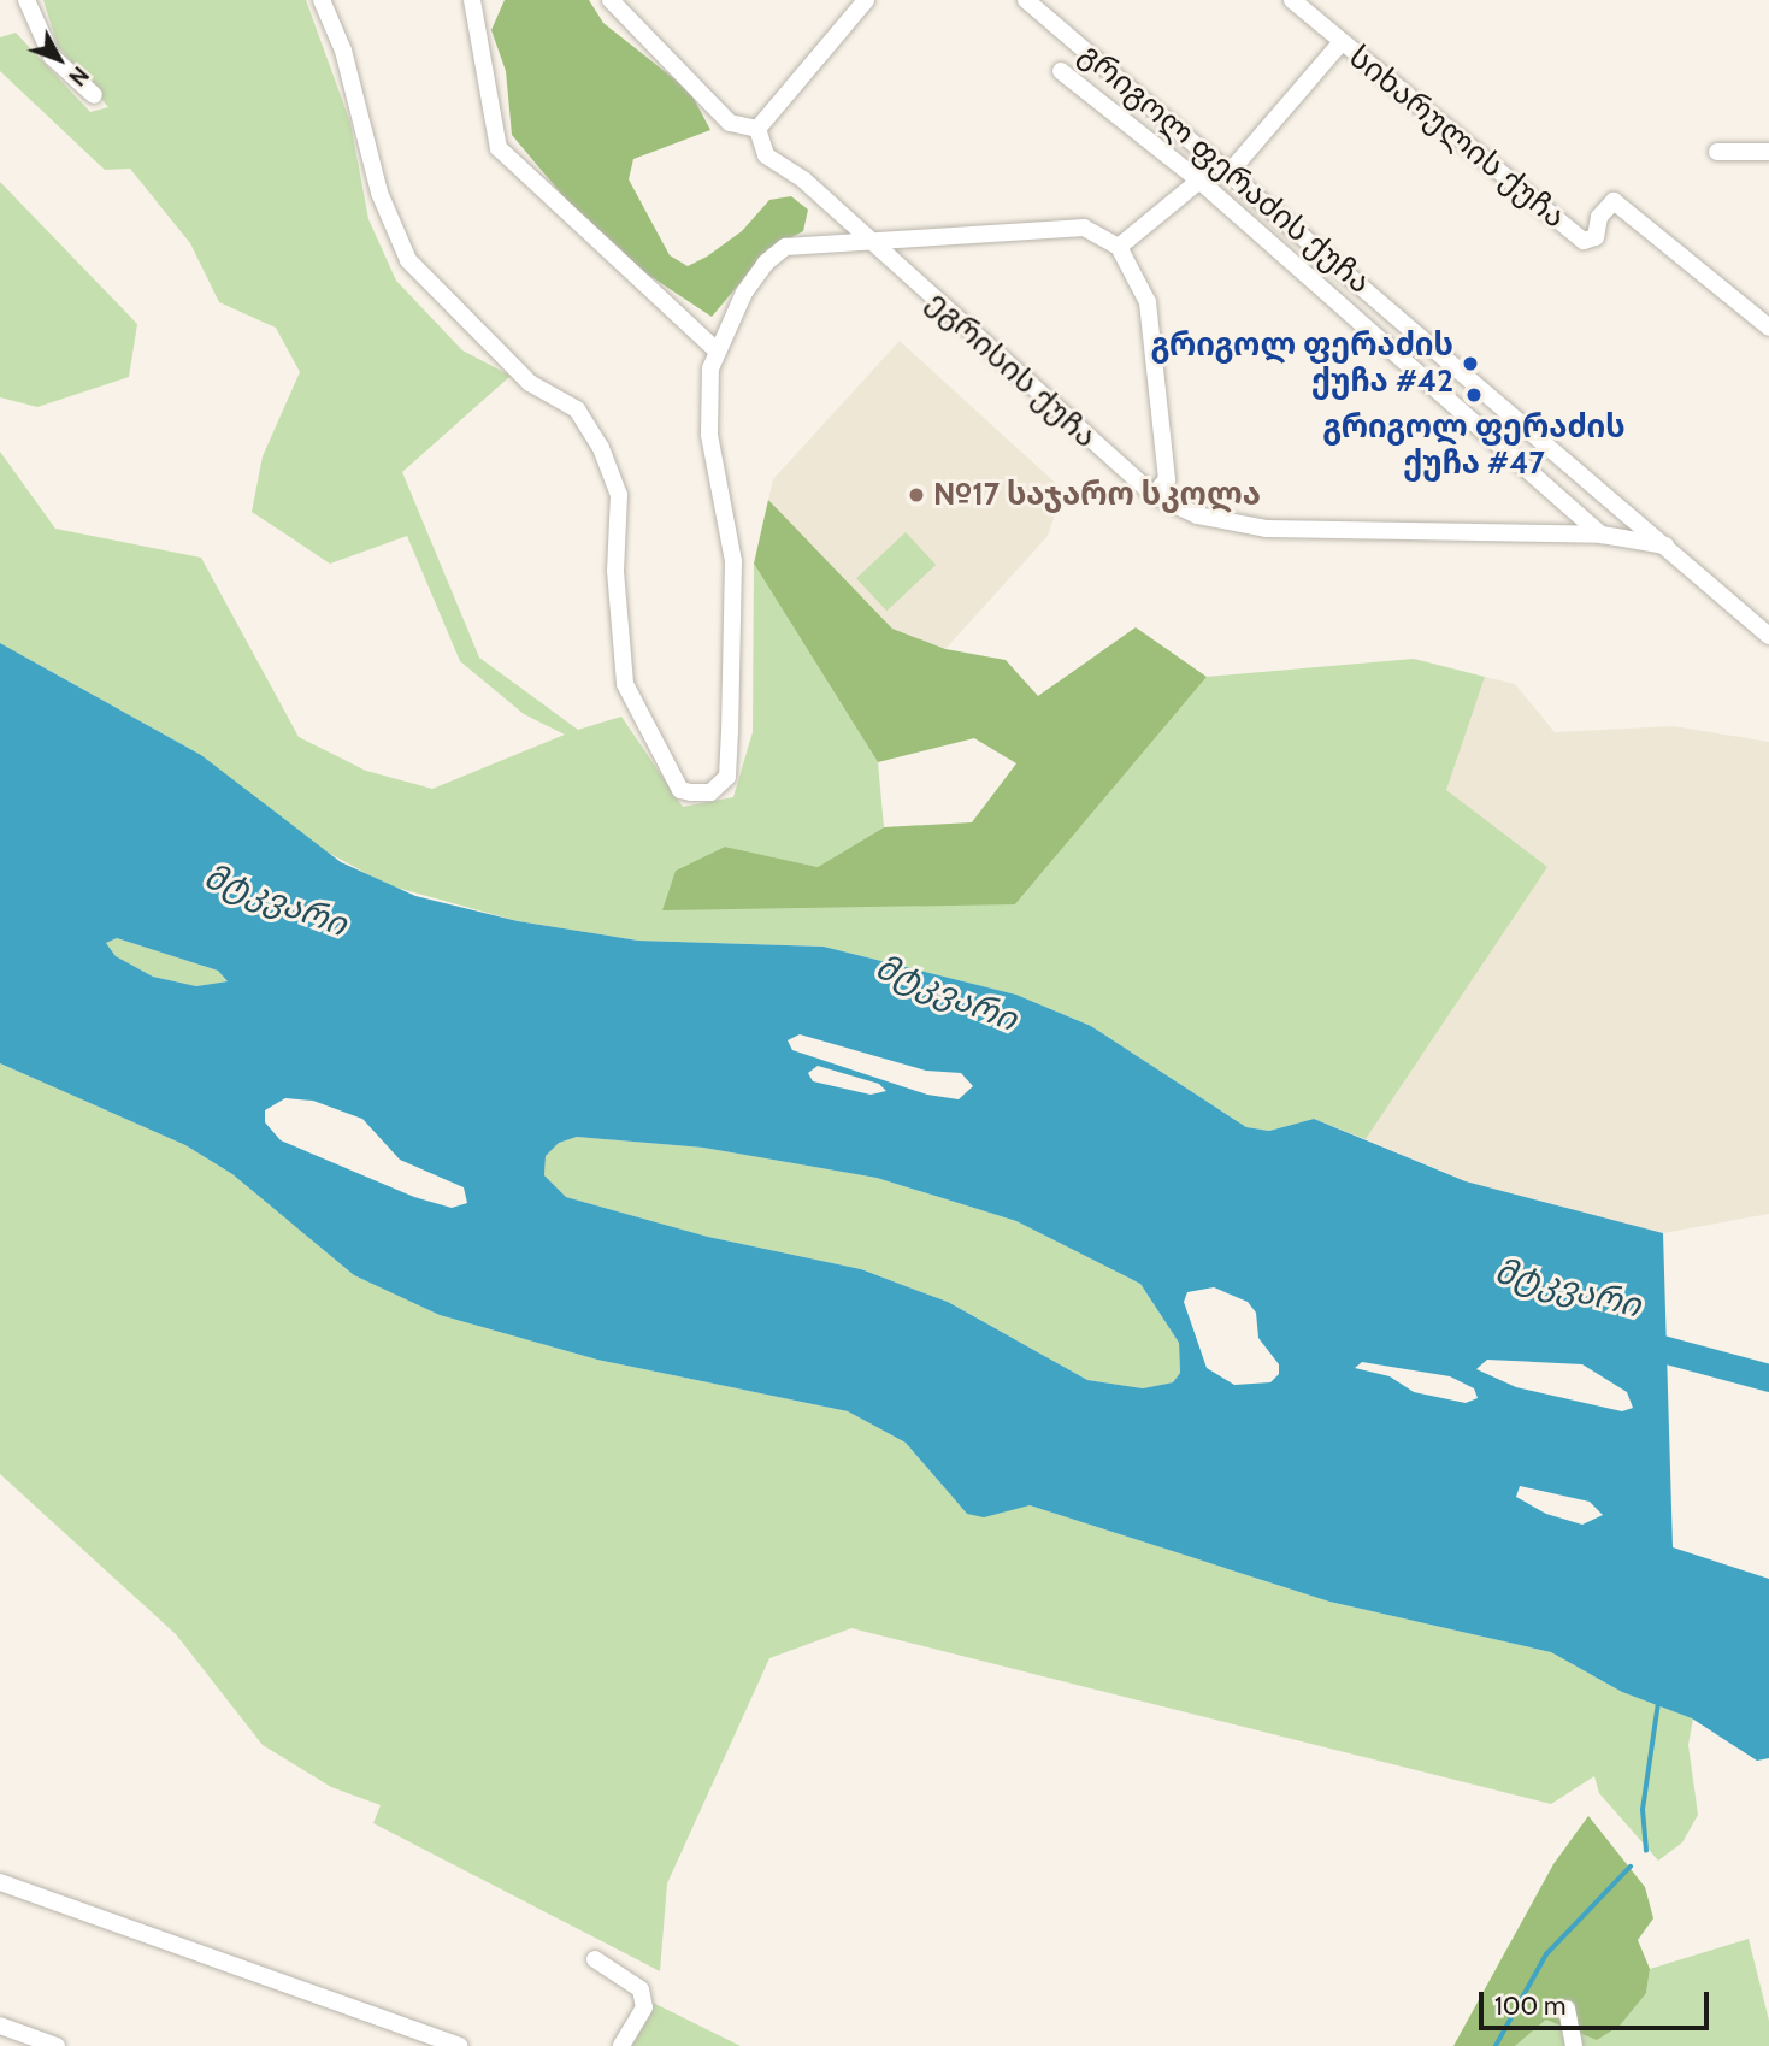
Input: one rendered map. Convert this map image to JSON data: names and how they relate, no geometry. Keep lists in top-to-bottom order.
{
  "streets": {
    "street": ["სიხარულის ქუჩა", "გრიგოლ ფერაძის ქუჩა", "ეგრისის ქუჩა"]
  },
  "crossings": [
    ["გრიგოლ ფერაძის ქუჩა", "ეგრისის ქუჩა"]
  ],
  "water": ["მტკვარი"],
  "places": ["გრიგოლ ფერაძის ქუჩა #42", "გრიგოლ ფერაძის ქუჩა #47", "№17 საჯარო სკოლა"],
  "scale_bar": "100 m",
  "north": "bottom right"
}
